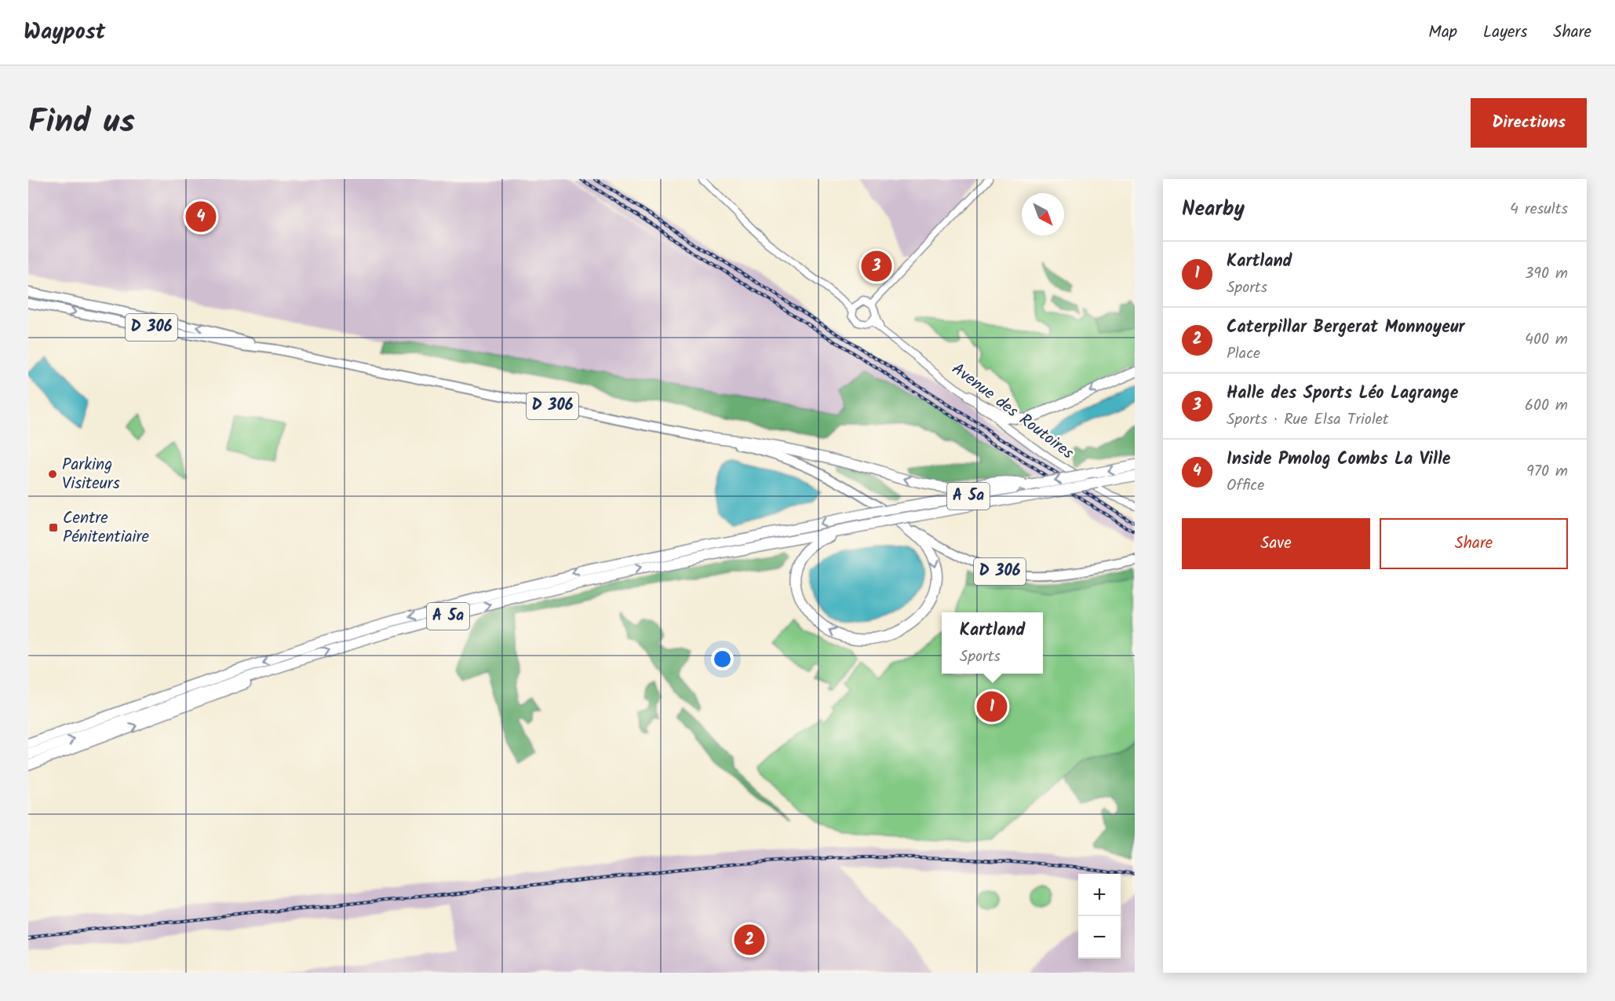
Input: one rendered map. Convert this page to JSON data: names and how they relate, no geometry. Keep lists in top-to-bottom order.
{
  "streets": {
    "highway": ["A 5a"],
    "main road": ["D 306"],
    "street": ["Avenue des Routoires"]
  },
  "places": {
    "other": ["Parking Visiteurs"],
    "transit": ["Centre Pénitentiaire"]
  },
  "north": "bottom right",
  "page": {
    "header": "Waypost",
    "nav": ["Map", "Layers", "Share"],
    "title": "Find us",
    "buttons": [
      "Directions",
      ["Save", "Share"]
    ],
    "heading": ["Nearby", "4 results"],
    "pins": [
      "4",
      "3",
      "1",
      "2"
    ],
    "list": [
      {
        "mark": "1",
        "name": "Kartland",
        "note": "Sports",
        "value": "390 m"
      },
      {
        "mark": "2",
        "name": "Caterpillar Bergerat Monnoyeur",
        "note": "Place",
        "value": "400 m"
      },
      {
        "mark": "3",
        "name": "Halle des Sports Léo Lagrange",
        "note": "Sports · Rue Elsa Triolet",
        "value": "600 m"
      },
      {
        "mark": "4",
        "name": "Inside Pmolog Combs La Ville",
        "note": "Office",
        "value": "970 m"
      }
    ],
    "popup": ["Kartland", "Sports"],
    "map_buttons": ["+", "−"]
  }
}
